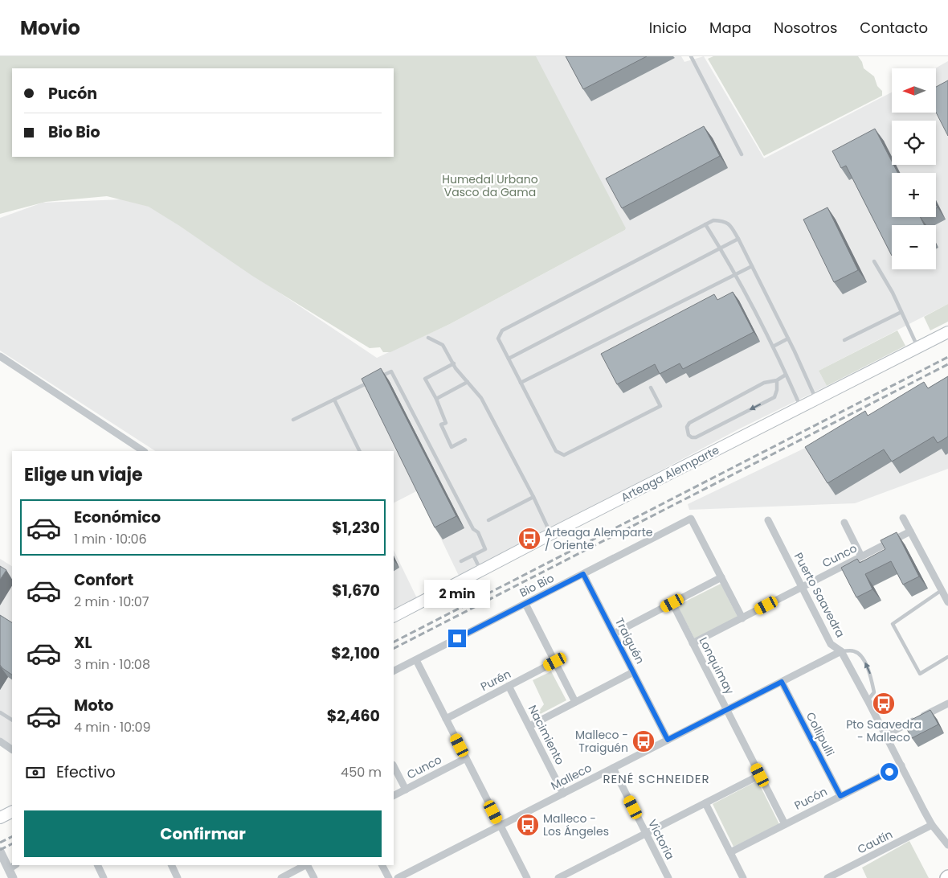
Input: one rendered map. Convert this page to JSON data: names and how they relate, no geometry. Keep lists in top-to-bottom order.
{
  "streets": {
    "main road": ["Arteaga Alemparte"],
    "street": [
      "Cunco",
      "Bio Bio",
      "Puerto Saavedra",
      "Traiguén",
      "Lonquimay",
      "Purén",
      "Collipulli",
      "Nacimiento",
      "Malleco",
      "Pucón",
      "Victoria",
      "Cautín"
    ]
  },
  "crossings": [
    ["Cunco", "Puerto Saavedra"],
    ["Cunco", "Lonquimay"],
    ["Bio Bio", "Traiguén"],
    ["Puerto Saavedra", "Malleco"],
    ["Puerto Saavedra", "Pucón"],
    ["Puerto Saavedra", "Cautín"],
    ["Traiguén", "Malleco"],
    ["Lonquimay", "Malleco"],
    ["Lonquimay", "Pucón"],
    ["Purén", "Nacimiento"],
    ["Collipulli", "Malleco"],
    ["Collipulli", "Pucón"],
    ["Nacimiento", "Malleco"],
    ["Malleco", "Victoria"]
  ],
  "districts": ["RENÉ SCHNEIDER"],
  "parks": ["Humedal Urbano Vasco da Gama"],
  "places": {
    "bus stop": [
      "Arteaga Alemparte / Oriente",
      "Pto Saavedra - Malleco",
      "Malleco - Traiguén",
      "Malleco - Los Ángeles"
    ]
  },
  "north": "left",
  "page": {
    "header": "Movio",
    "nav": [
      "Inicio",
      "Mapa",
      "Nosotros",
      "Contacto"
    ],
    "map_buttons": ["+", "−"],
    "banner": ["Pucón", "Bio Bio"],
    "heading": "Elige un viaje",
    "list": [
      {
        "name": "Económico",
        "note": "1 min · 10:06",
        "value": "$1,230"
      },
      {
        "name": "Confort",
        "note": "2 min · 10:07",
        "value": "$1,670"
      },
      {
        "name": "XL",
        "note": "3 min · 10:08",
        "value": "$2,100"
      },
      {
        "name": "Moto",
        "note": "4 min · 10:09",
        "value": "$2,460"
      }
    ],
    "bubble": "2 min",
    "pay": ["Efectivo", "450 m"],
    "buttons": "Confirmar"
  }
}
